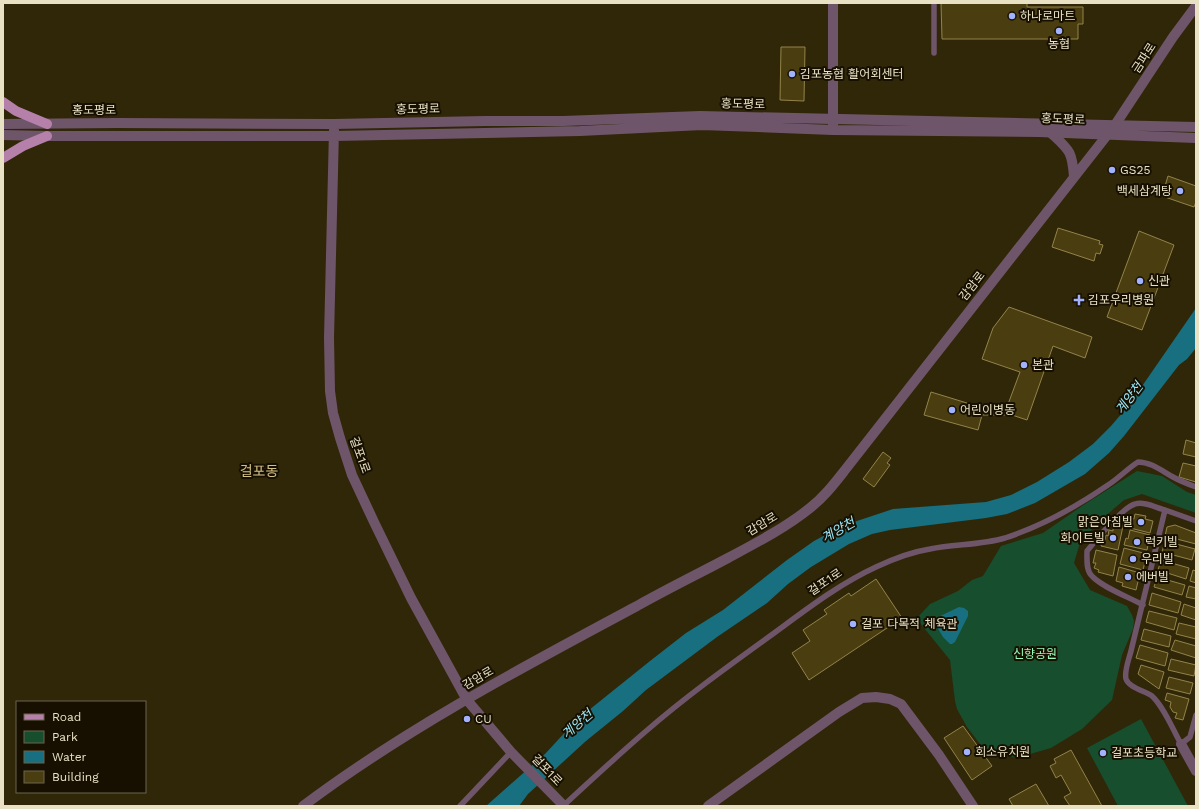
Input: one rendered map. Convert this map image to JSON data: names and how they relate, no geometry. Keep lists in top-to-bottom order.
{
  "streets": {
    "street": [
      "금파로",
      "홍도평로",
      "감암로",
      "걸포1로"
    ]
  },
  "crossings": [
    ["금파로", "홍도평로"],
    ["금파로", "감암로"],
    ["홍도평로", "감암로"],
    ["홍도평로", "걸포1로"],
    ["감암로", "걸포1로"]
  ],
  "districts": ["걸포동"],
  "water": ["계양천"],
  "parks": ["신향공원"],
  "places": {
    "other": [
      "하나로마트",
      "농협",
      "김포농협 활어회센터",
      "GS25",
      "백세삼계탕",
      "신관",
      "본관",
      "어린이병동",
      "맑은아침빌",
      "화이트빌",
      "럭키빌",
      "우리빌",
      "에버빌",
      "걸포 다목적 체육관",
      "CU",
      "회소유치원",
      "걸포초등학교"
    ],
    "health": ["김포우리병원"]
  },
  "legend": [
    "Road",
    "Park",
    "Water",
    "Building"
  ]
}
